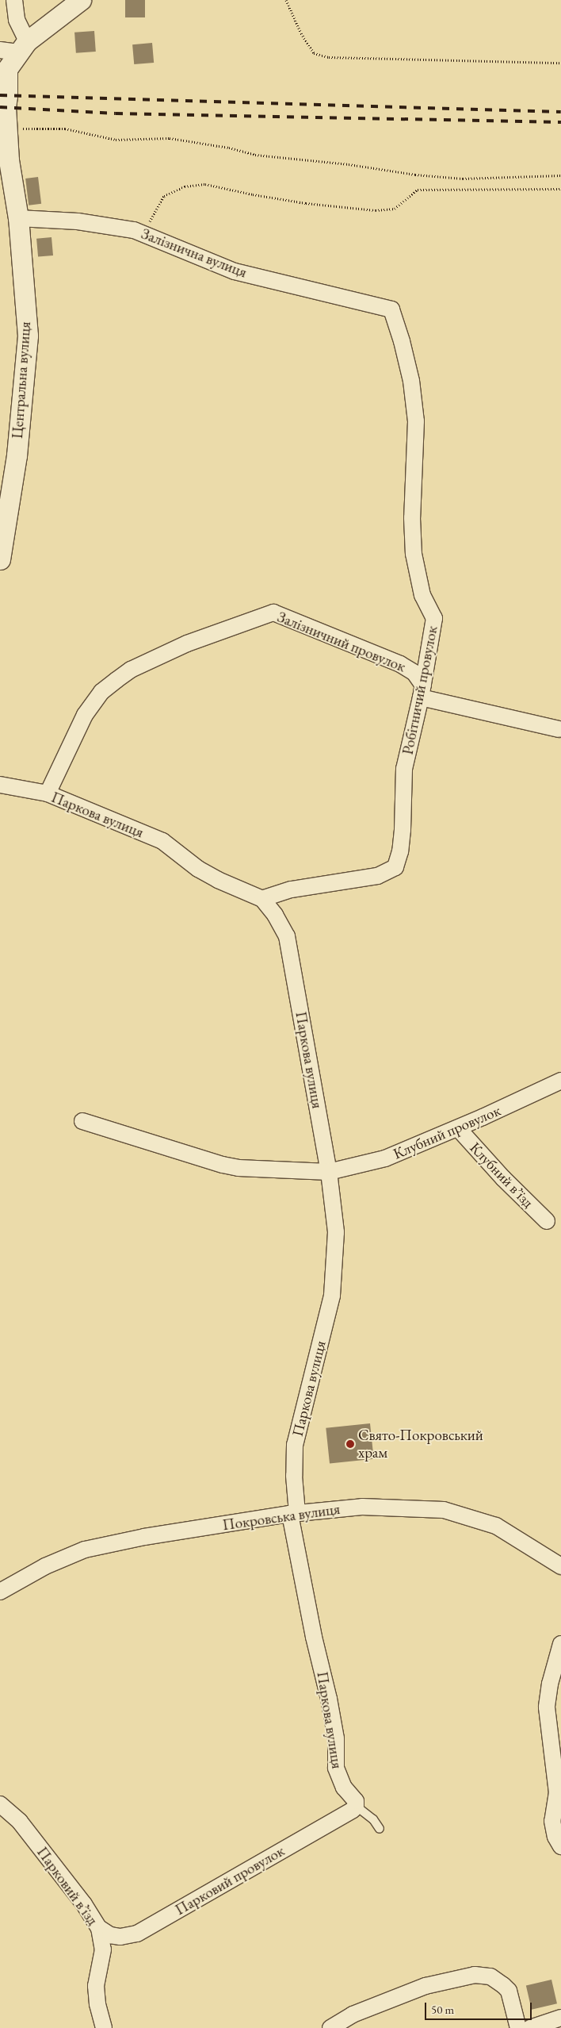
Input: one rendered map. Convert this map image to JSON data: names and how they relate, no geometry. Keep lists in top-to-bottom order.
{
  "streets": {
    "street": [
      "Залізнична вулиця",
      "Центральна вулиця",
      "Залізничний провулок",
      "Робітничий провулок",
      "Паркова вулиця",
      "Клубний провулок",
      "Клубний в’їзд",
      "Покровська вулиця",
      "Парковий провулок",
      "Парковий в’їзд"
    ]
  },
  "crossings": [
    ["Залізнична вулиця", "Центральна вулиця"],
    ["Залізнична вулиця", "Робітничий провулок"],
    ["Залізничний провулок", "Робітничий провулок"],
    ["Залізничний провулок", "Паркова вулиця"],
    ["Робітничий провулок", "Паркова вулиця"],
    ["Паркова вулиця", "Клубний провулок"],
    ["Паркова вулиця", "Покровська вулиця"],
    ["Паркова вулиця", "Парковий провулок"],
    ["Клубний провулок", "Клубний в’їзд"],
    ["Парковий провулок", "Парковий в’їзд"]
  ],
  "places": ["Свято-Покровський храм"],
  "scale_bar": "50 m"
}
